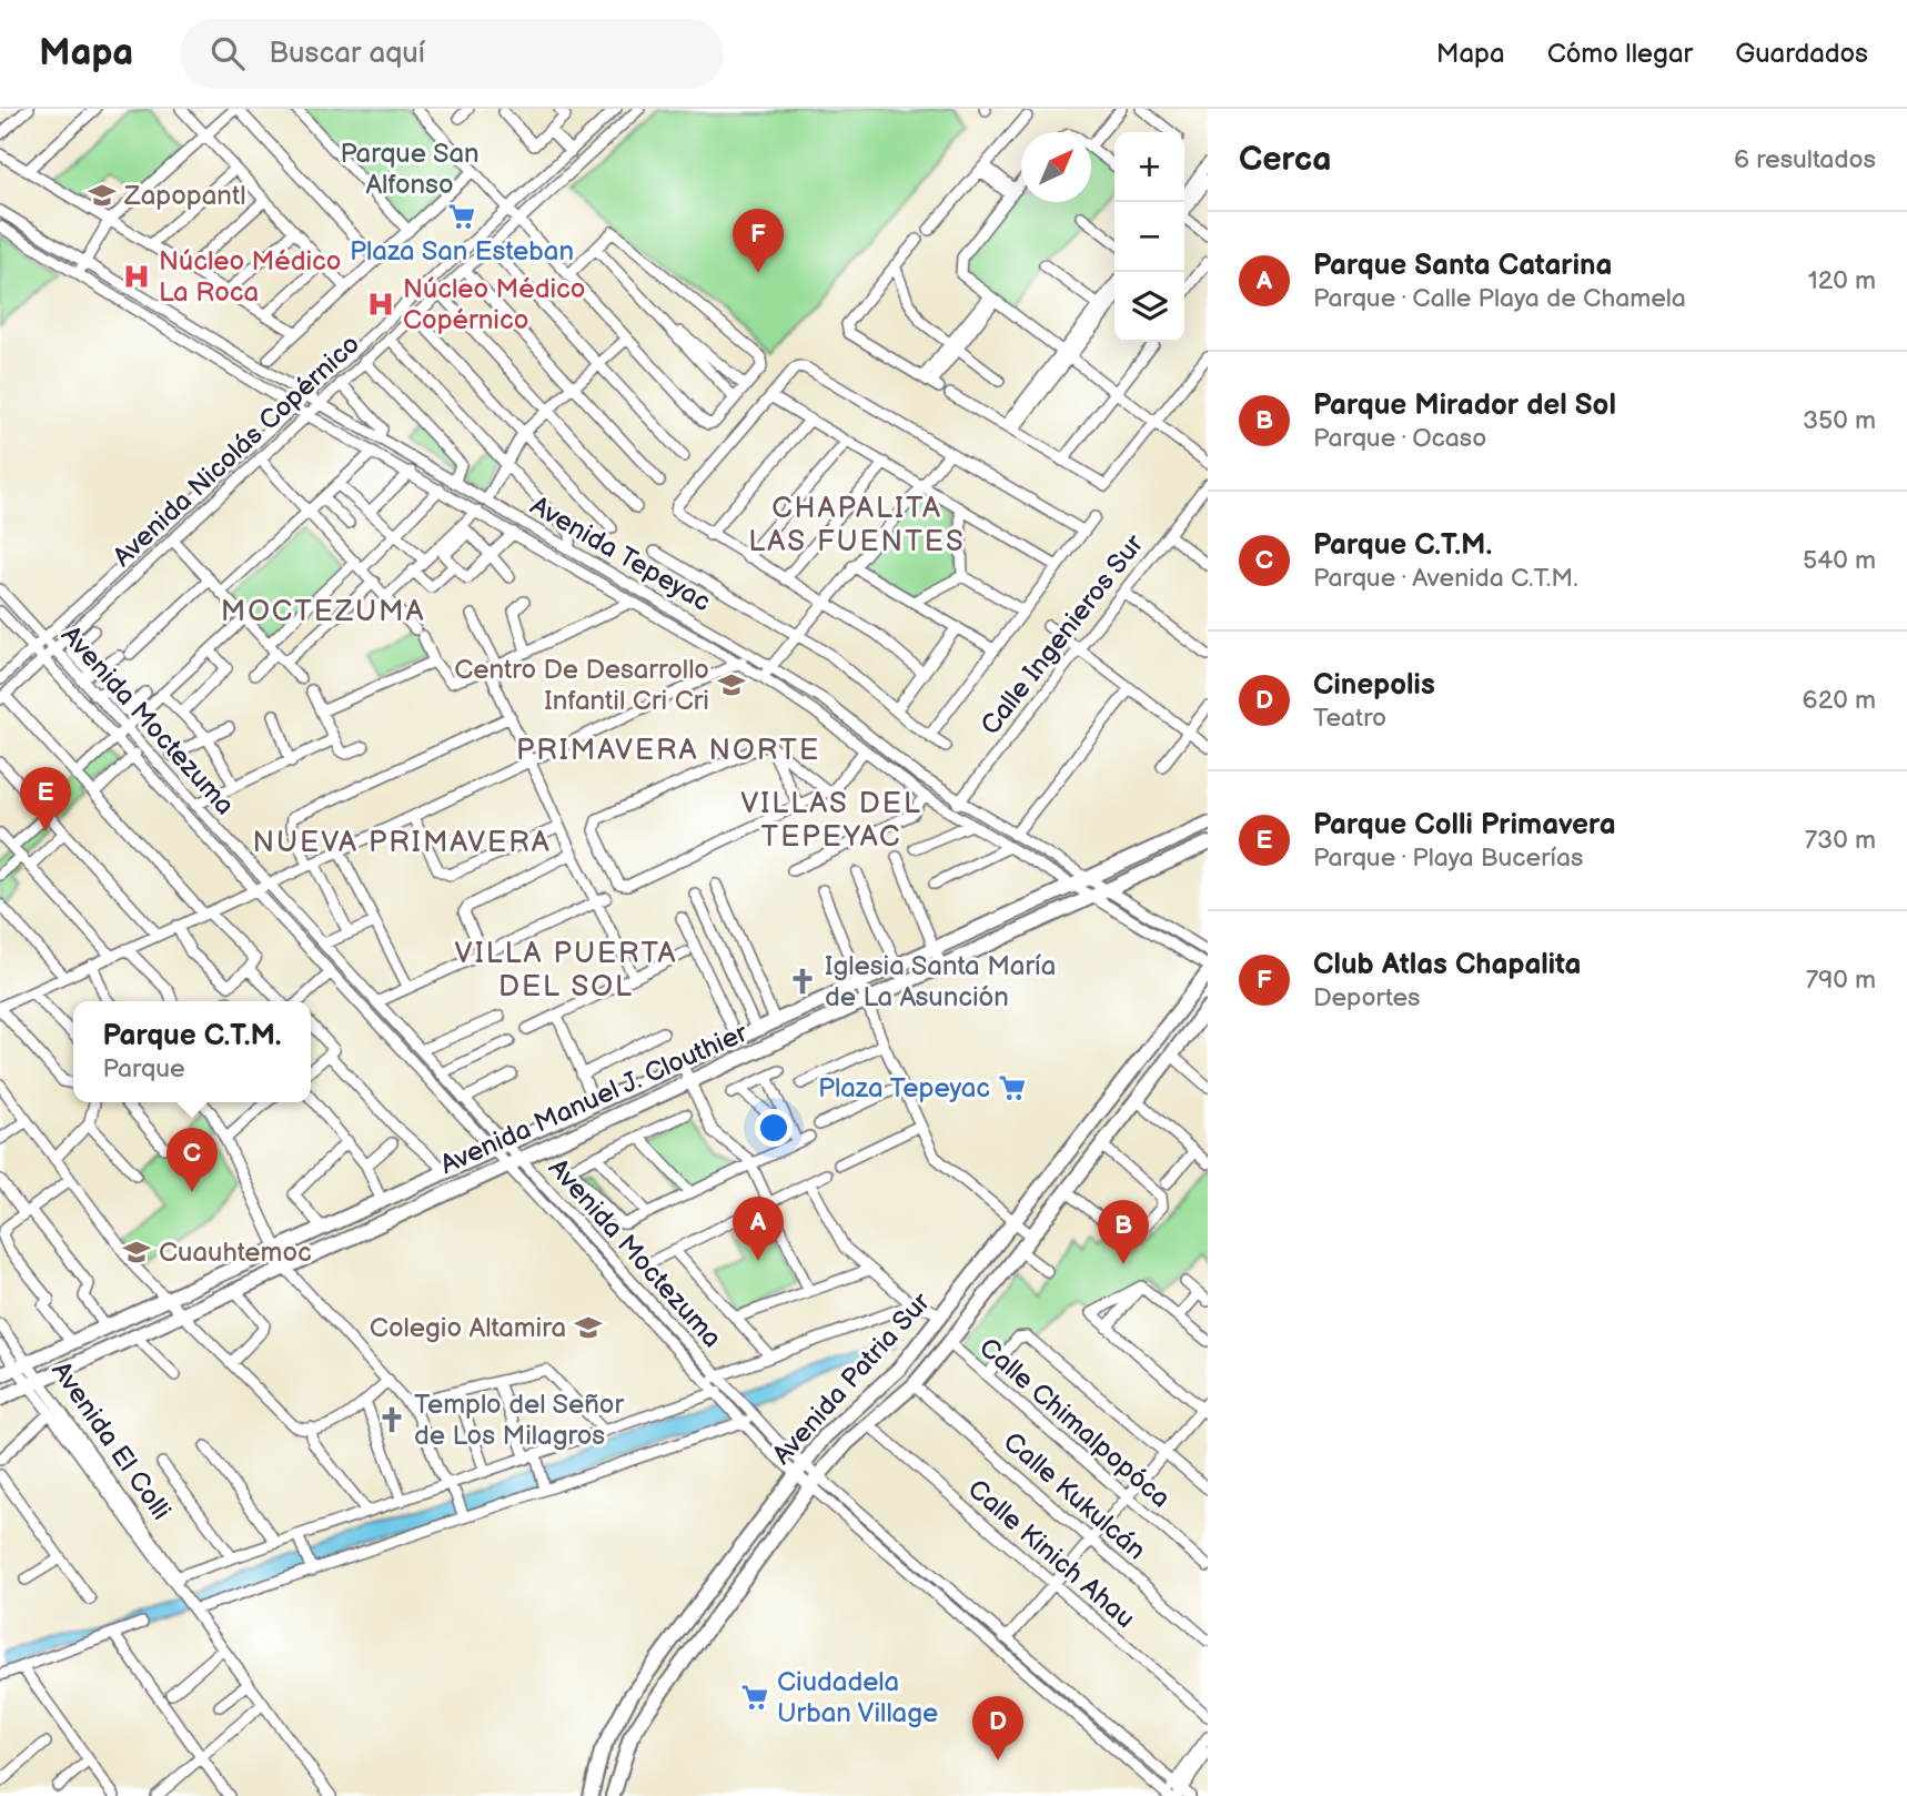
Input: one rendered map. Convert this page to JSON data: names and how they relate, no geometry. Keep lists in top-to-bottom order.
{
  "streets": {
    "main road": ["Avenida Manuel J. Clouthier", "Avenida Patria Sur"],
    "street": [
      "Avenida Nicolás Copérnico",
      "Avenida Tepeyac",
      "Calle Ingenieros Sur",
      "Avenida Moctezuma",
      "Calle Chimalpopóca",
      "Avenida El Colli",
      "Calle Kukulcán",
      "Calle Kinich Ahau"
    ]
  },
  "crossings": [
    ["Avenida Nicolás Copérnico", "Avenida Tepeyac"],
    ["Avenida Nicolás Copérnico", "Avenida Moctezuma"],
    ["Avenida Tepeyac", "Calle Ingenieros Sur"],
    ["Avenida Tepeyac", "Avenida Manuel J. Clouthier"],
    ["Avenida Moctezuma", "Avenida Manuel J. Clouthier"],
    ["Avenida Moctezuma", "Avenida Patria Sur"],
    ["Avenida Manuel J. Clouthier", "Avenida El Colli"],
    ["Avenida Patria Sur", "Calle Chimalpopóca"],
    ["Avenida Patria Sur", "Calle Kukulcán"],
    ["Avenida Patria Sur", "Calle Kinich Ahau"]
  ],
  "districts": [
    "CHAPALITA LAS FUENTES",
    "MOCTEZUMA",
    "PRIMAVERA NORTE",
    "VILLAS DEL TEPEYAC",
    "NUEVA PRIMAVERA",
    "VILLA PUERTA DEL SOL"
  ],
  "parks": ["Parque San Alfonso"],
  "places": {
    "school or university": [
      "Zapopantl",
      "Centro De Desarrollo Infantil Cri Cri",
      "Cuauhtemoc",
      "Colegio Altamira"
    ],
    "supermarket": ["Plaza San Esteban", "Plaza Tepeyac", "Ciudadela Urban Village"],
    "hospital": ["Núcleo Médico La Roca", "Núcleo Médico Copérnico"],
    "church": ["Iglesia Santa María de La Asunción", "Templo del Señor de Los Milagros"]
  },
  "north": "top right",
  "page": {
    "header": "Mapa",
    "search": "Buscar aquí",
    "nav": ["Mapa", "Cómo llegar", "Guardados"],
    "heading": ["Cerca", "6 resultados"],
    "map_buttons": ["+", "−"],
    "pins": [
      "F",
      "E",
      "C",
      "A",
      "B",
      "D"
    ],
    "list": [
      {
        "mark": "A",
        "name": "Parque Santa Catarina",
        "note": "Parque · Calle Playa de Chamela",
        "value": "120 m"
      },
      {
        "mark": "B",
        "name": "Parque Mirador del Sol",
        "note": "Parque · Ocaso",
        "value": "350 m"
      },
      {
        "mark": "C",
        "name": "Parque C.T.M.",
        "note": "Parque · Avenida C.T.M.",
        "value": "540 m"
      },
      {
        "mark": "D",
        "name": "Cinepolis",
        "note": "Teatro",
        "value": "620 m"
      },
      {
        "mark": "E",
        "name": "Parque Colli Primavera",
        "note": "Parque · Playa Bucerías",
        "value": "730 m"
      },
      {
        "mark": "F",
        "name": "Club Atlas Chapalita",
        "note": "Deportes",
        "value": "790 m"
      }
    ],
    "popup": ["Parque C.T.M.", "Parque"]
  }
}
